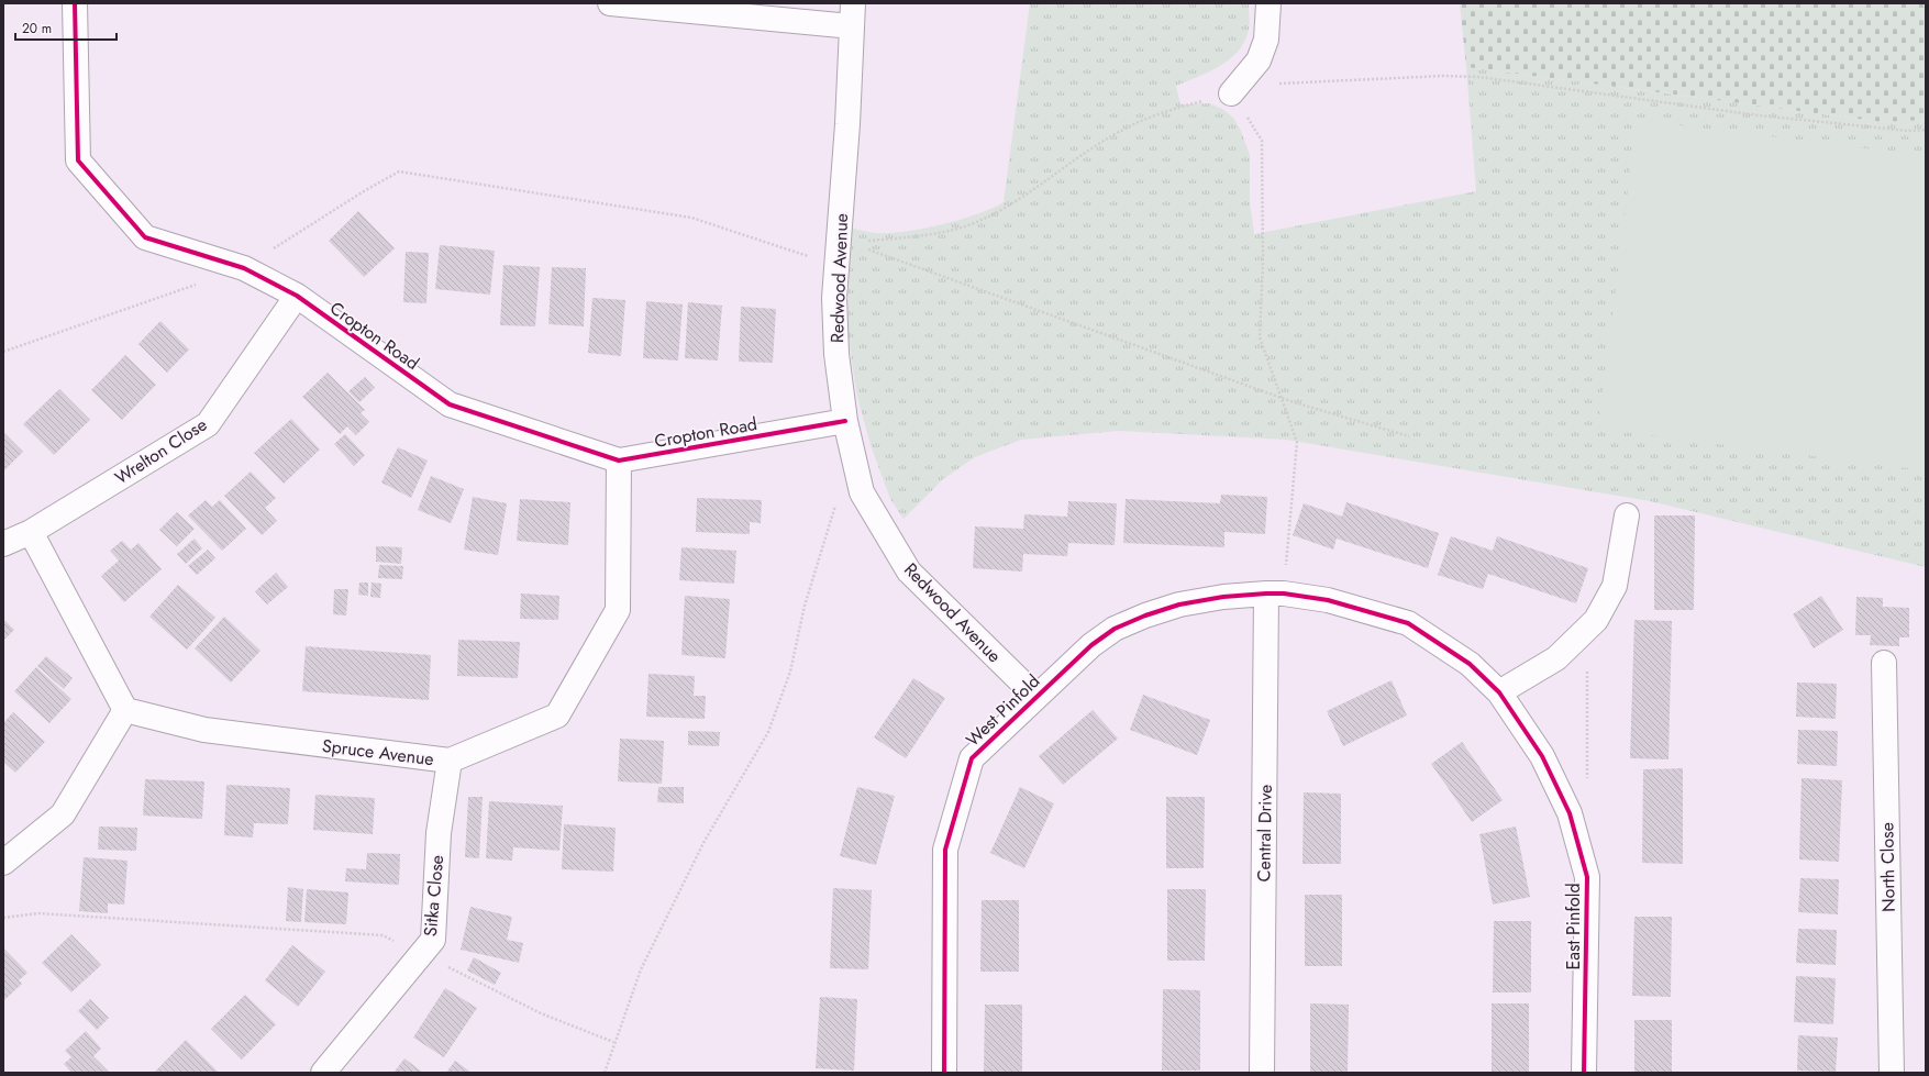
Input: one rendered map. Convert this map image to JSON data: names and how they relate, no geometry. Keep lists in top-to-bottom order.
{
  "streets": {
    "street": [
      "Redwood Avenue",
      "Cropton Road",
      "Wrelton Close",
      "West Pinfold",
      "Spruce Avenue",
      "Central Drive",
      "North Close",
      "Sitka Close",
      "East Pinfold"
    ]
  },
  "crossings": [
    ["Redwood Avenue", "Cropton Road"],
    ["Redwood Avenue", "West Pinfold"],
    ["Cropton Road", "Wrelton Close"],
    ["Cropton Road", "Spruce Avenue"],
    ["West Pinfold", "Central Drive"],
    ["West Pinfold", "East Pinfold"],
    ["Spruce Avenue", "Sitka Close"],
    ["Central Drive", "East Pinfold"]
  ],
  "scale_bar": "20 m"
}
